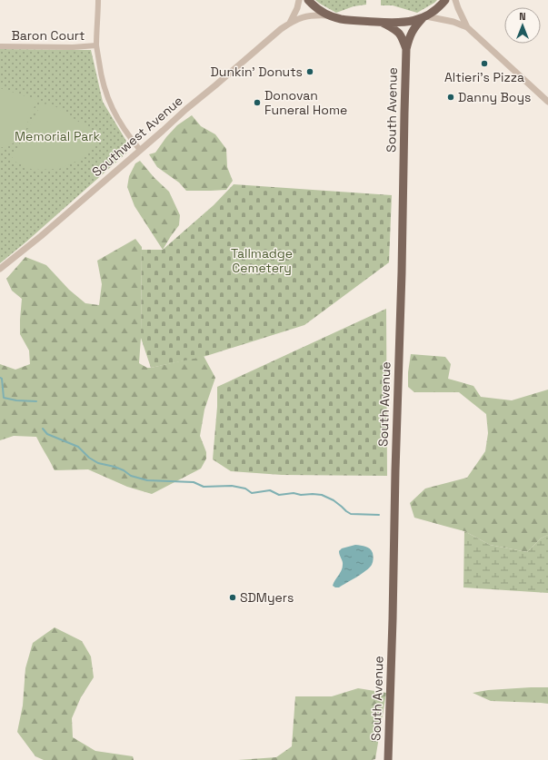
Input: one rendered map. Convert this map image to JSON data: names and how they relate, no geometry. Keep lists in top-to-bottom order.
{
  "streets": {
    "main road": ["South Avenue"],
    "street": ["Baron Court", "Southwest Avenue"]
  },
  "parks": ["Memorial Park", "Tallmadge Cemetery"],
  "places": [
    "Altieri's Pizza",
    "Dunkin' Donuts",
    "Danny Boys",
    "Donovan Funeral Home",
    "SDMyers"
  ],
  "north": "top"
}
